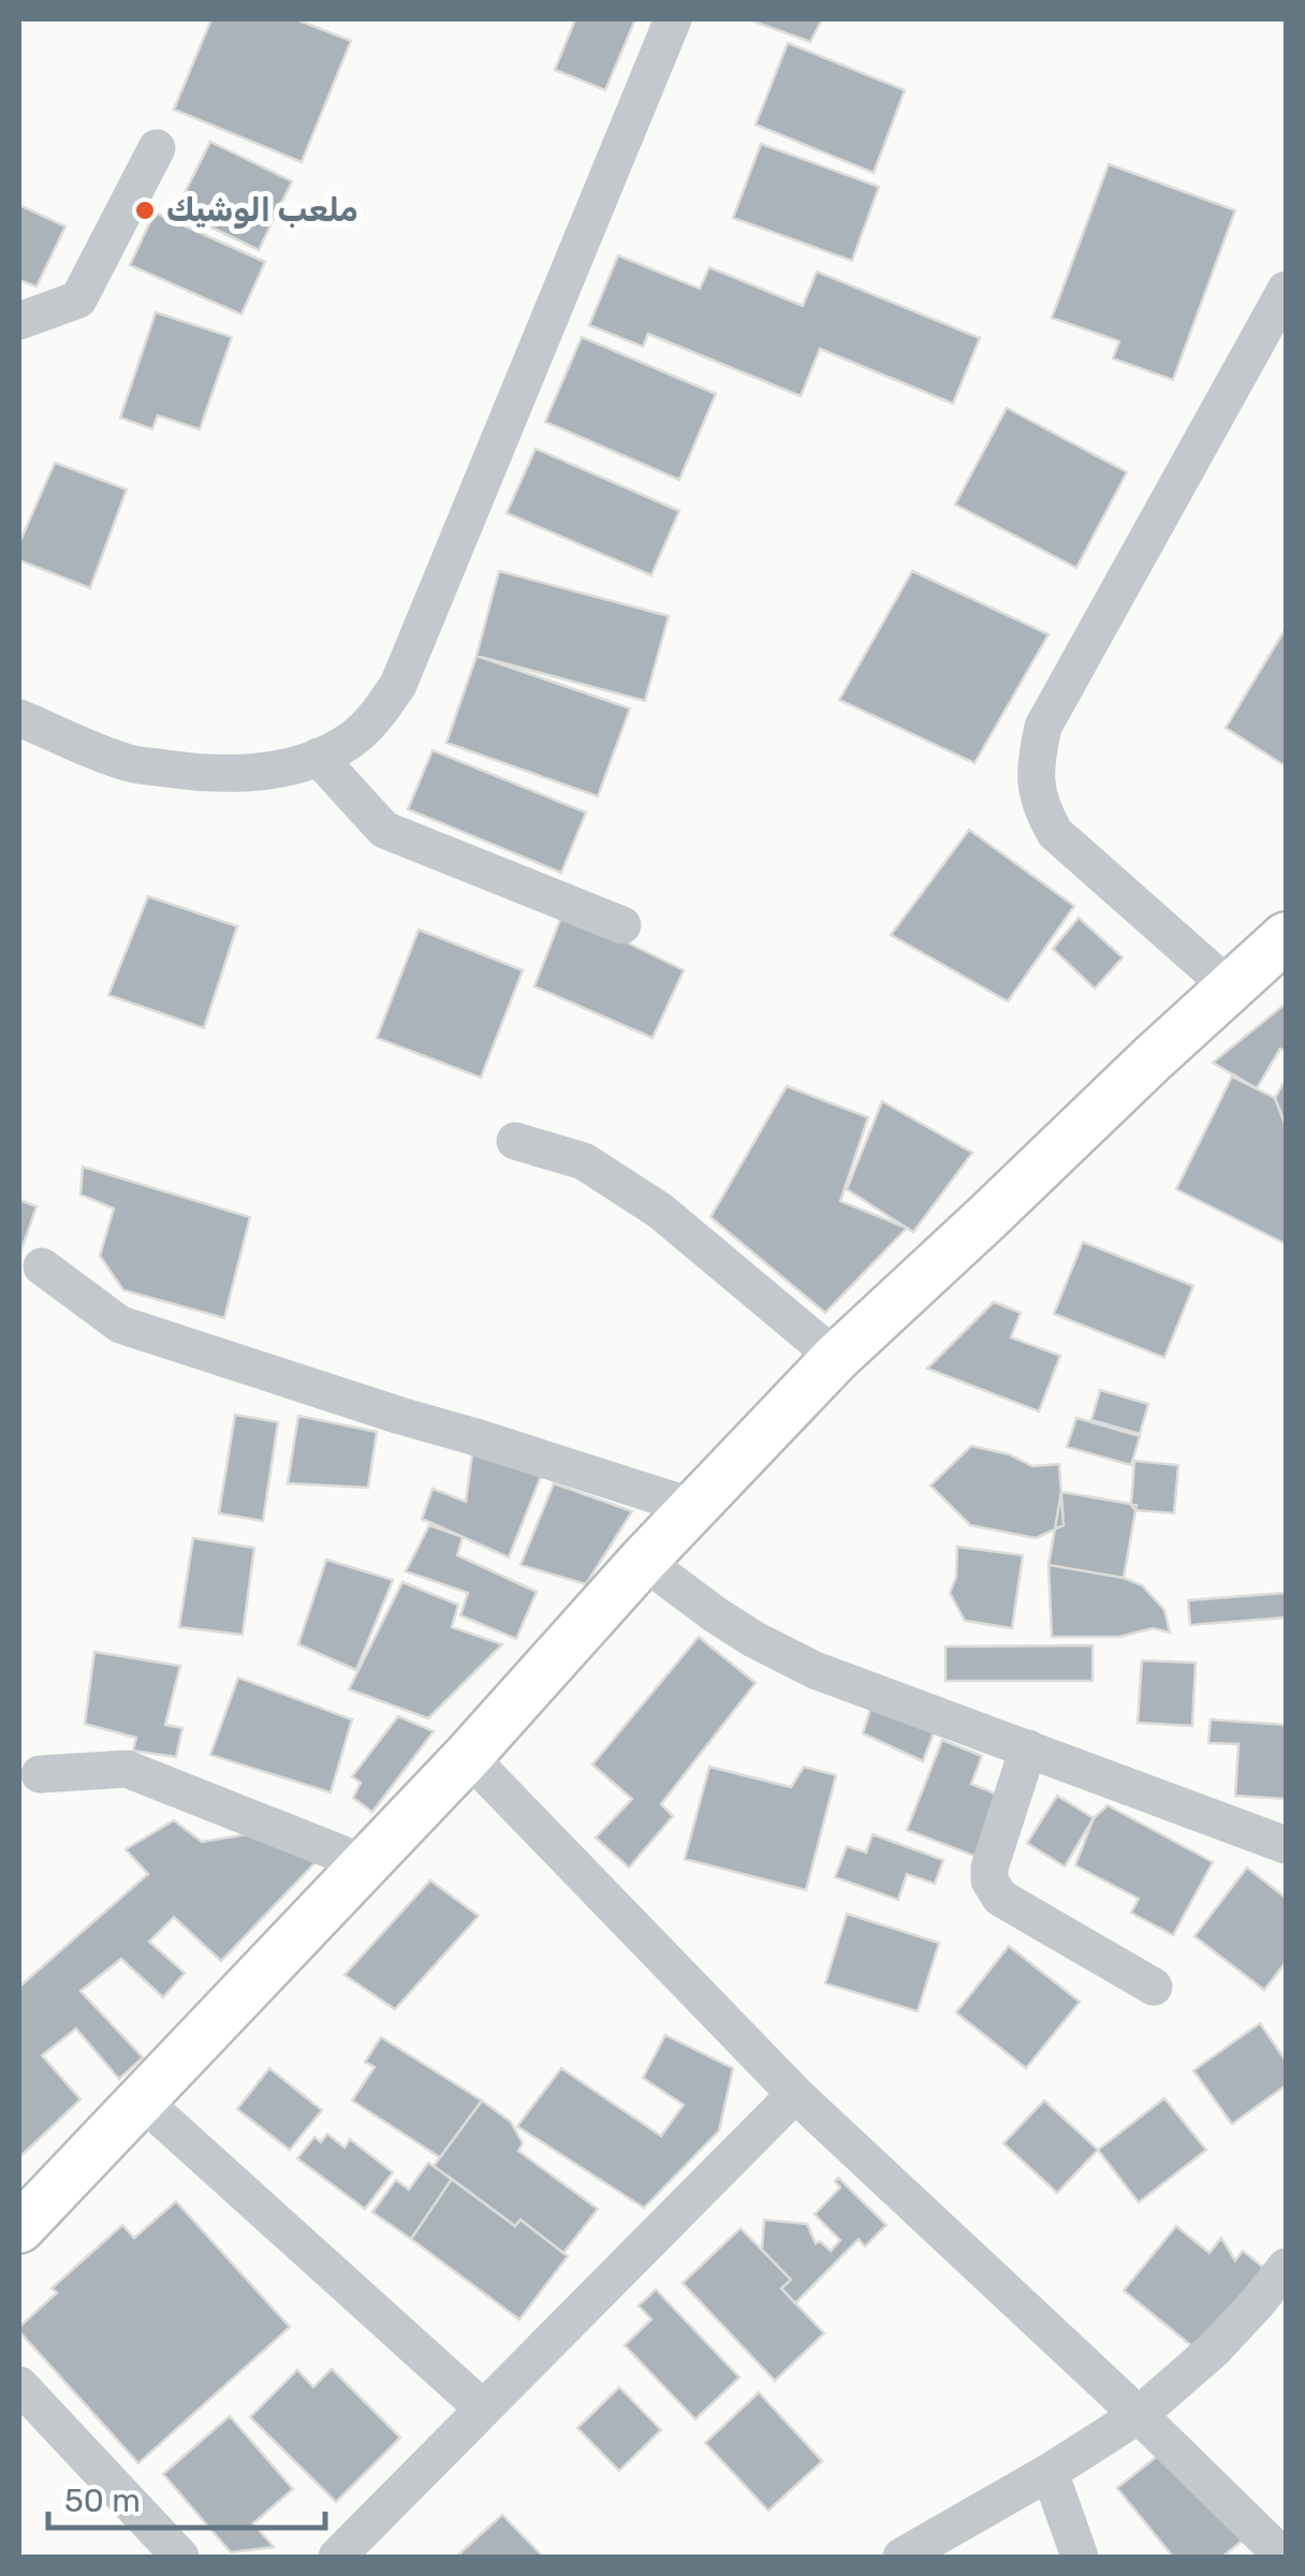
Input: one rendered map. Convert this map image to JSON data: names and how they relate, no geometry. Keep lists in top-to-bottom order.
{
  "places": ["ملعب الوشيك"],
  "scale_bar": "50 m"
}
